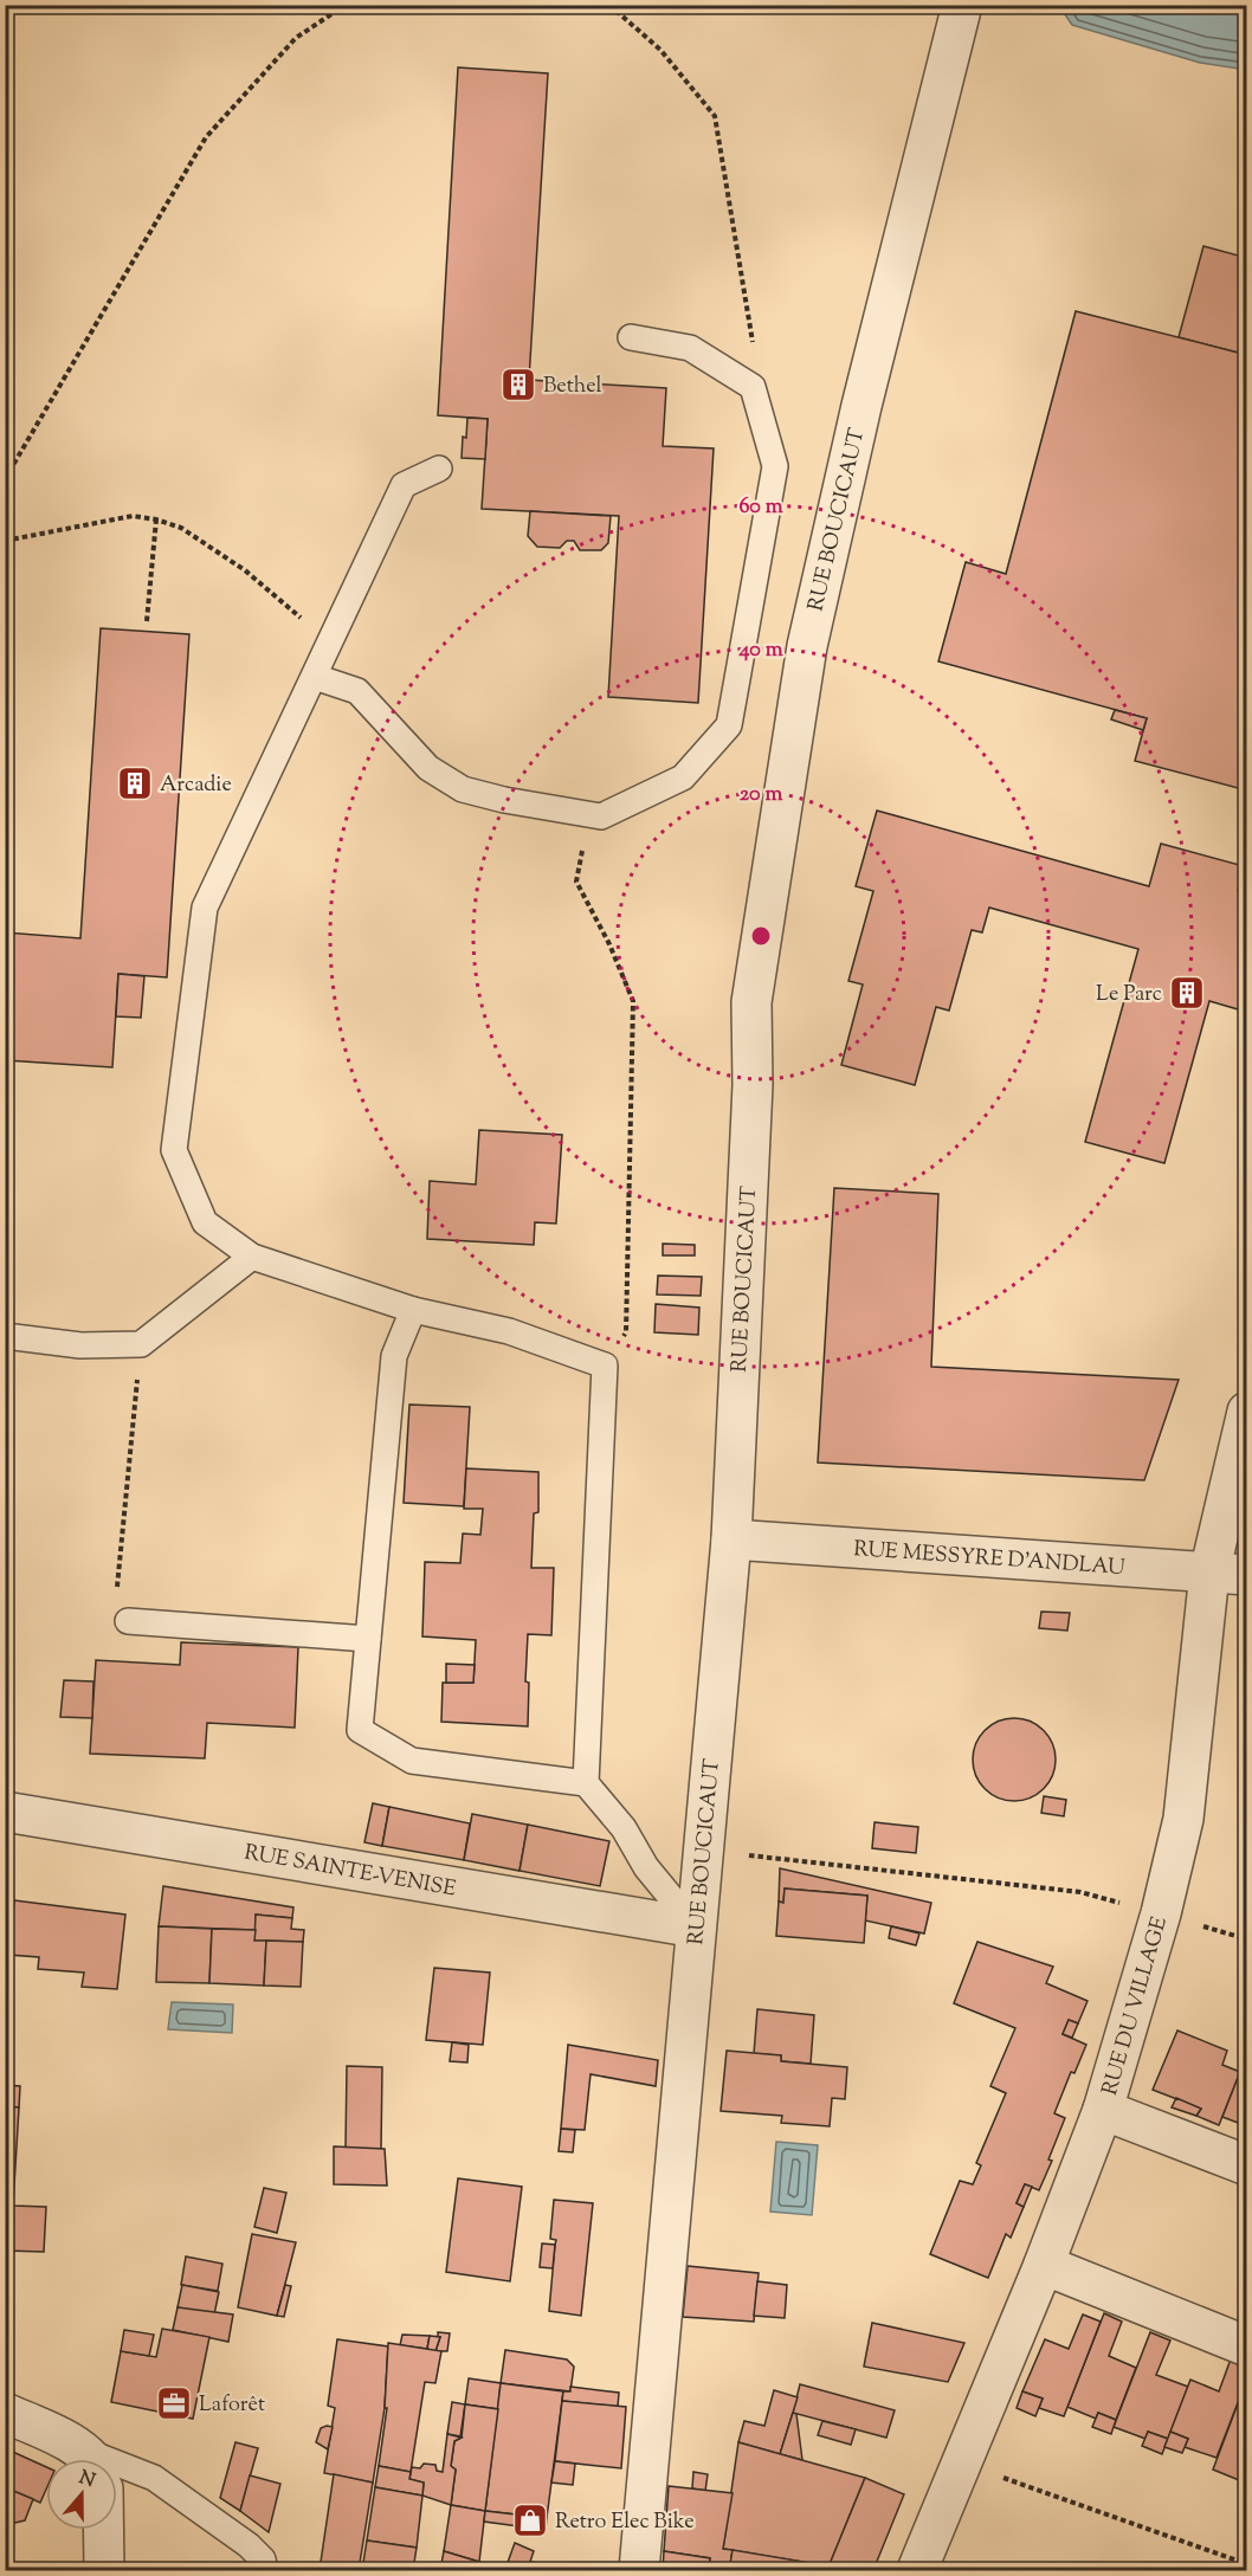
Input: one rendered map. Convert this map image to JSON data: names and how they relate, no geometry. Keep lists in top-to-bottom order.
{
  "streets": {
    "street": [
      "RUE BOUCICAUT",
      "RUE MESSYRE D'ANDLAU",
      "RUE SAINTE-VENISE",
      "RUE DU VILLAGE"
    ]
  },
  "crossings": [
    ["RUE BOUCICAUT", "RUE MESSYRE D'ANDLAU"],
    ["RUE BOUCICAUT", "RUE SAINTE-VENISE"],
    ["RUE MESSYRE D'ANDLAU", "RUE DU VILLAGE"]
  ],
  "places": {
    "building": ["Bethel", "Arcadie", "Le Parc"],
    "office": ["Laforêt"],
    "shop": ["Retro Elec Bike"]
  },
  "north": "top",
  "rings": ["60 m", "40 m", "20 m"]
}
